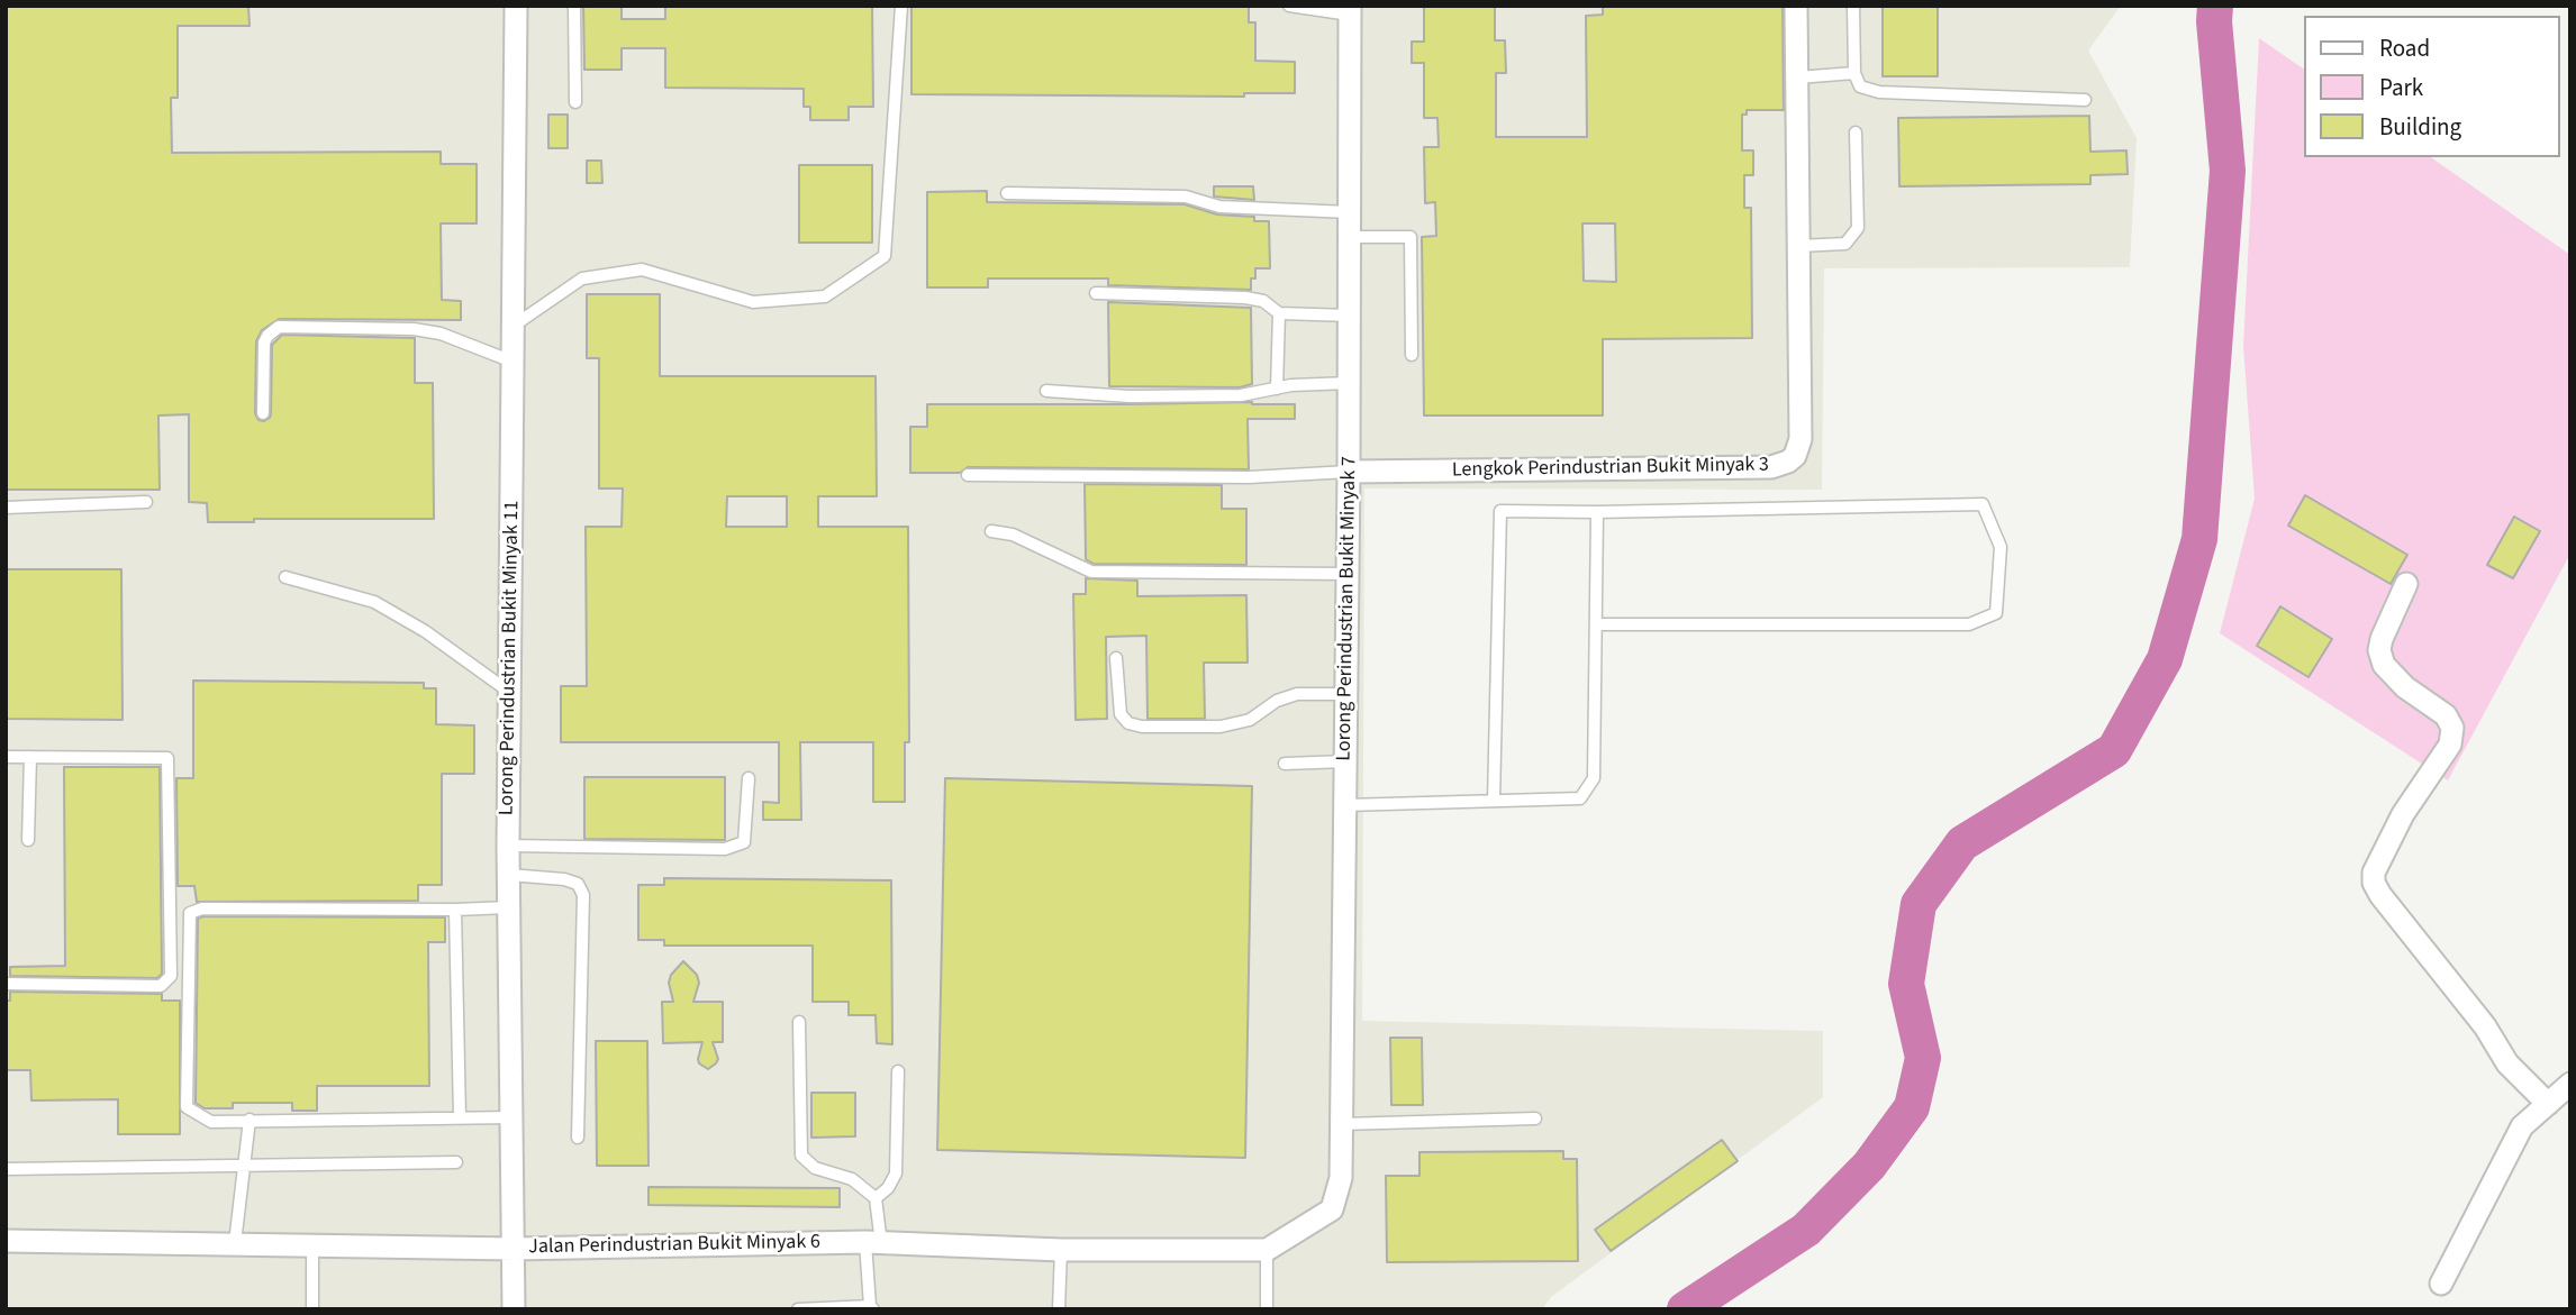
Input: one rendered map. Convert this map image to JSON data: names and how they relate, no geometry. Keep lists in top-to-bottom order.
{
  "streets": {
    "street": [
      "Lengkok Perindustrian Bukit Minyak 3",
      "Lorong Perindustrian Bukit Minyak 7",
      "Lorong Perindustrian Bukit Minyak 11",
      "Jalan Perindustrian Bukit Minyak 6"
    ]
  },
  "crossings": [
    ["Lengkok Perindustrian Bukit Minyak 3", "Lorong Perindustrian Bukit Minyak 7"],
    ["Lorong Perindustrian Bukit Minyak 7", "Jalan Perindustrian Bukit Minyak 6"],
    ["Lorong Perindustrian Bukit Minyak 11", "Jalan Perindustrian Bukit Minyak 6"]
  ],
  "legend": ["Road", "Park", "Building"]
}
